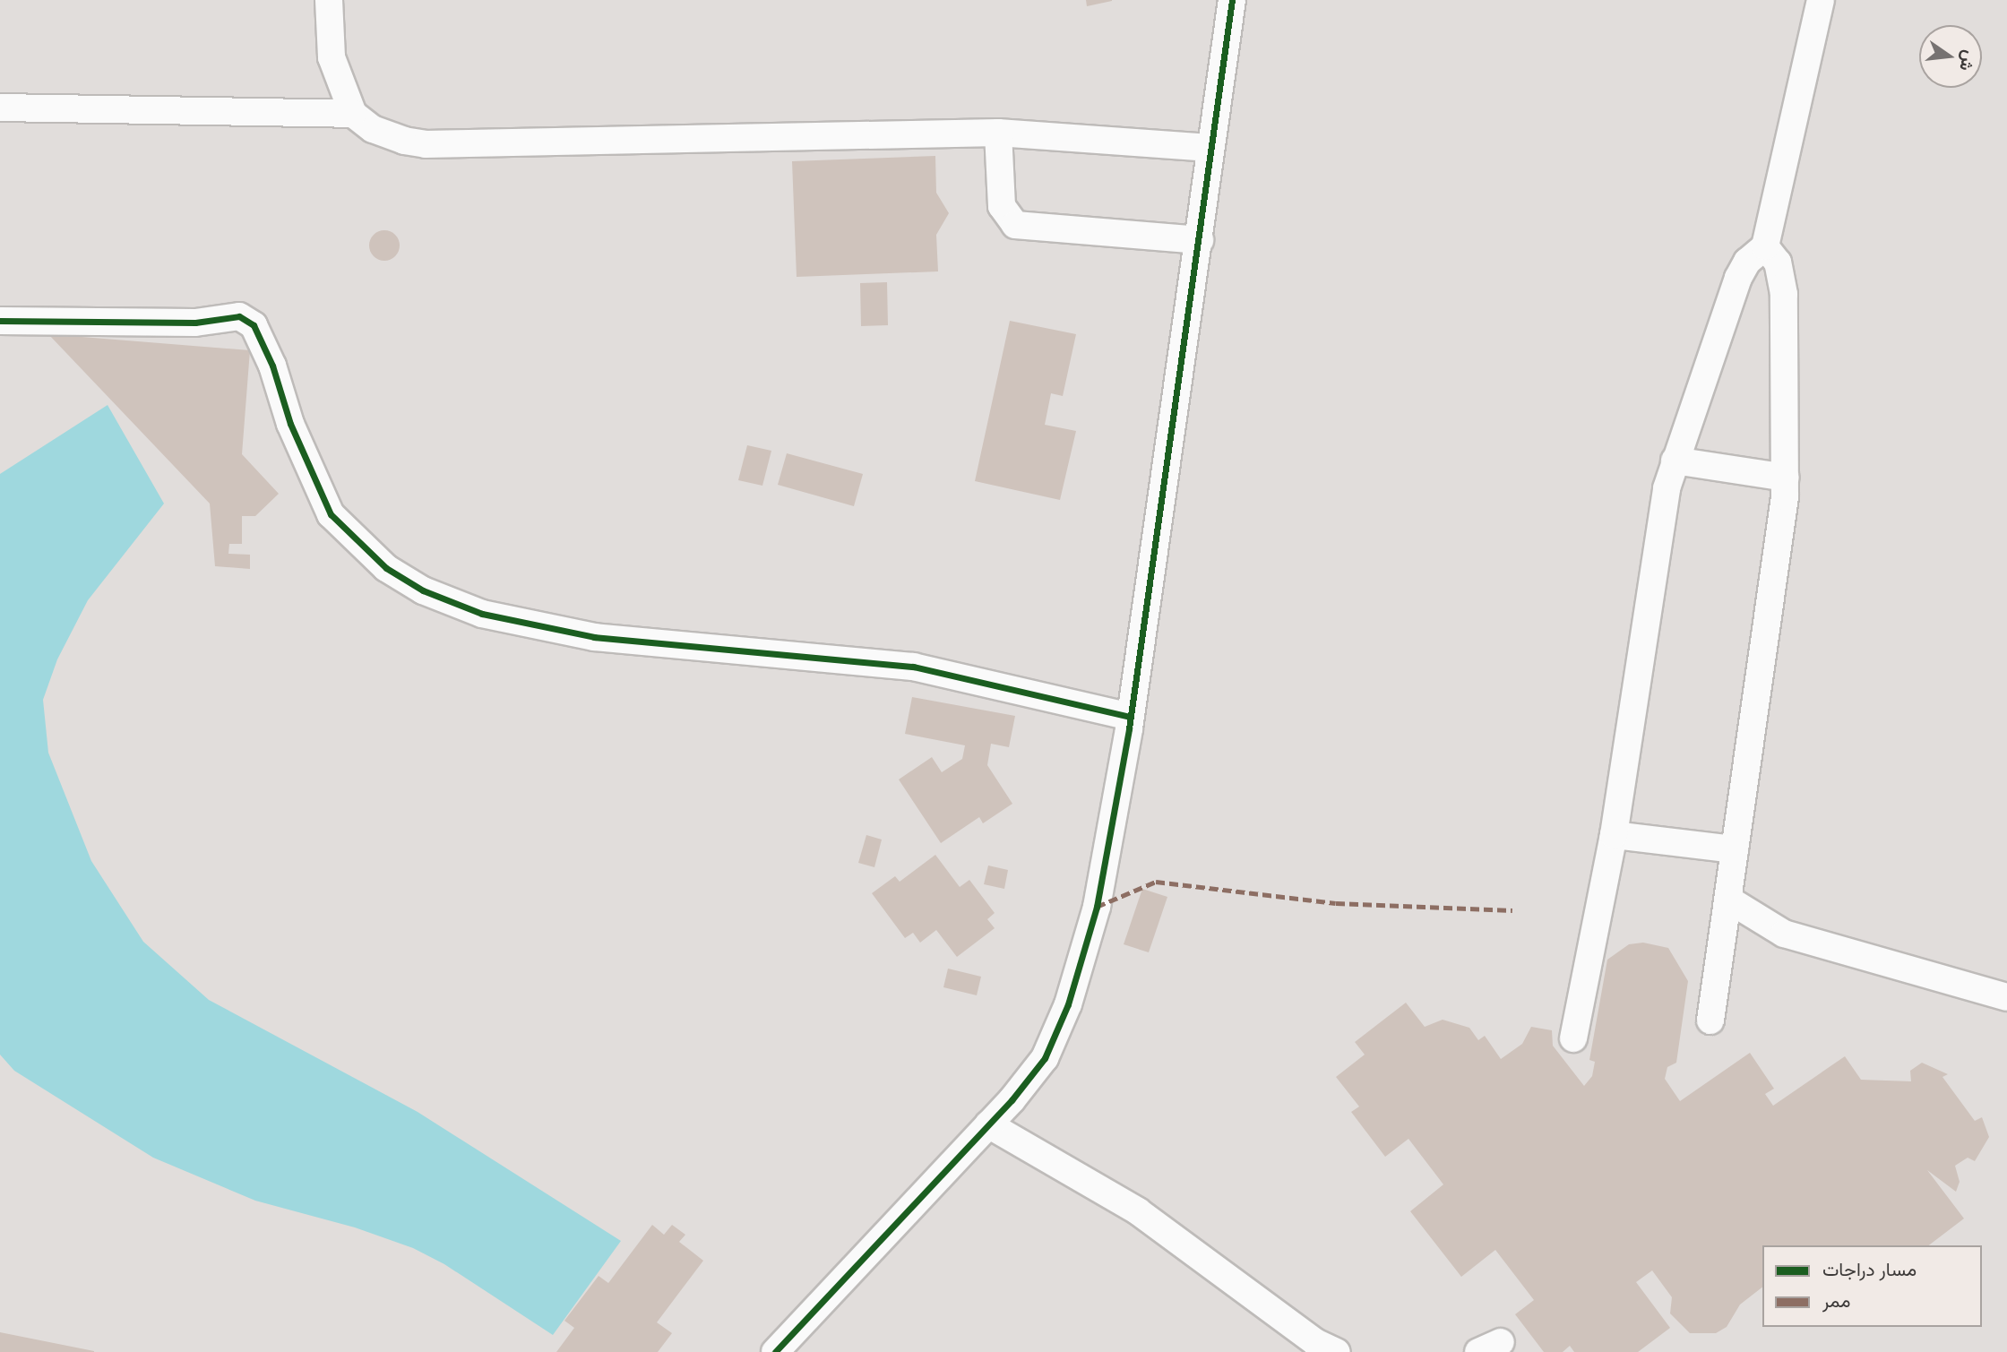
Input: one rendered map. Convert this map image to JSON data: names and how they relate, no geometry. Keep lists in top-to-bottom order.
{
  "legend": ["مسار دراجات", "ممر"],
  "north": "right"
}
